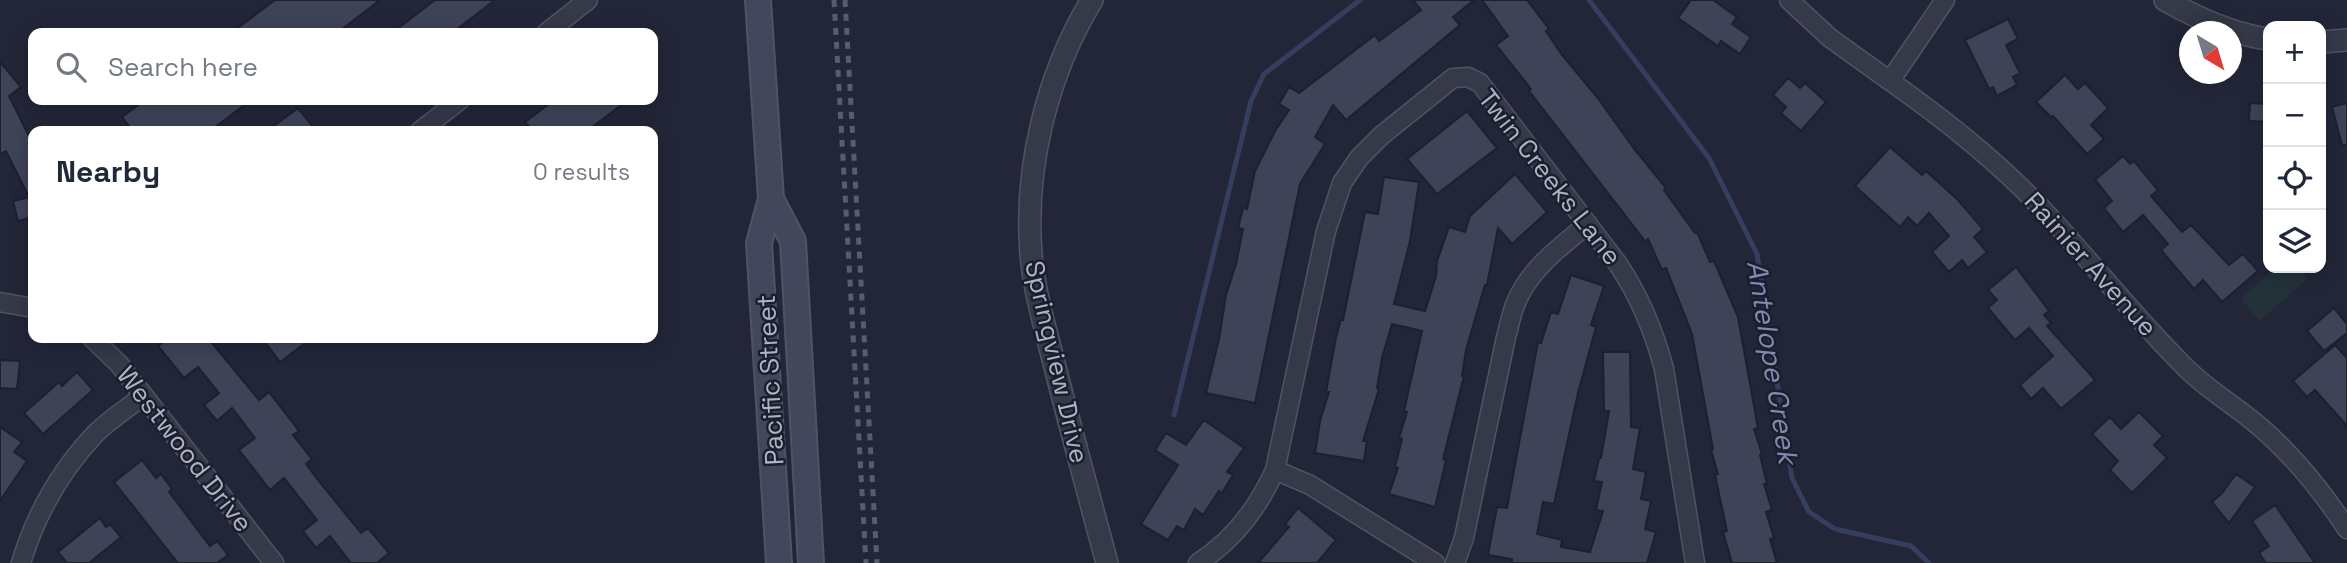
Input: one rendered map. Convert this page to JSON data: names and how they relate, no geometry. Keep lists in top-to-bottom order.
{
  "streets": {
    "main road": ["Pacific Street"],
    "street": [
      "Twin Creeks Lane",
      "Rainier Avenue",
      "Springview Drive",
      "Westwood Drive"
    ]
  },
  "water": ["Antelope Creek"],
  "north": "bottom right",
  "page": {
    "map_buttons": ["+", "−"],
    "search": "Search here",
    "heading": ["Nearby", "0 results"]
  }
}
